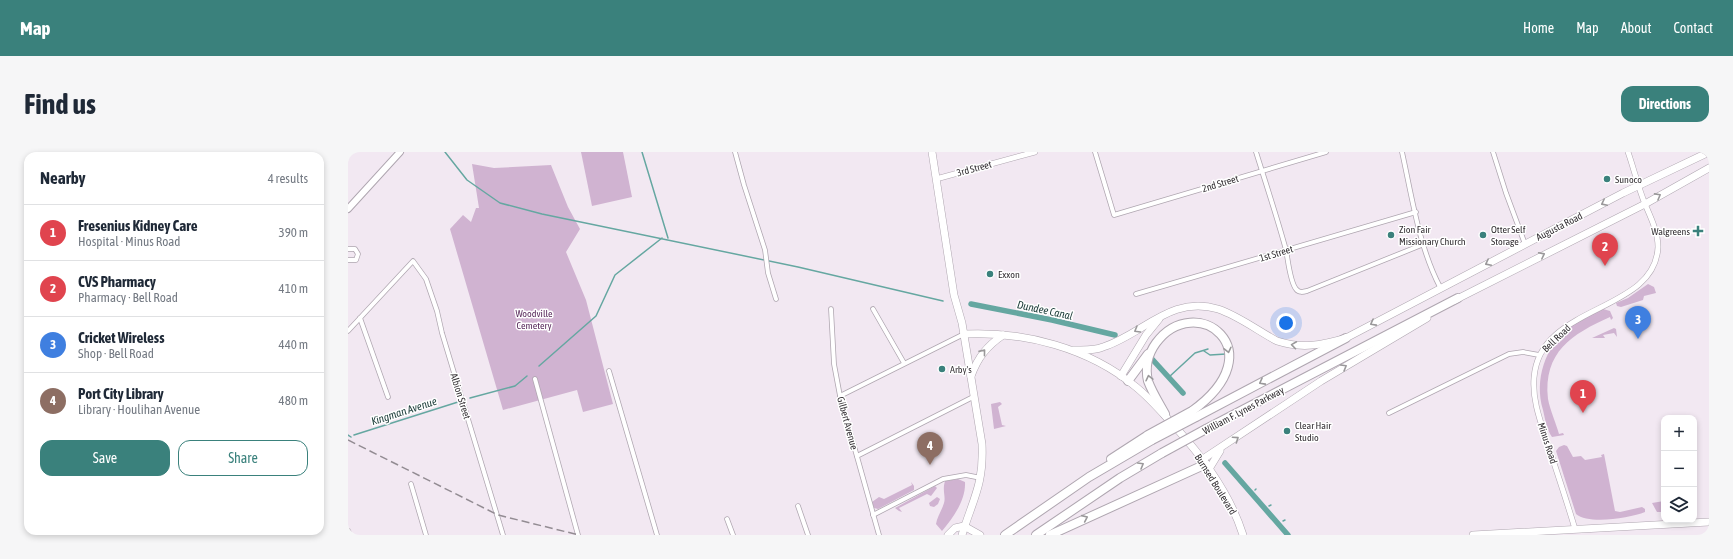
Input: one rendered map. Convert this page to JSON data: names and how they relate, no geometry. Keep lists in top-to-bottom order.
{
  "streets": {
    "highway": ["William F. Lynes Parkway"],
    "main road": ["Augusta Road", "Burnsed Boulevard"],
    "street": [
      "3rd Street",
      "2nd Street",
      "1st Street",
      "Bell Road",
      "Albion Street",
      "Gilbert Avenue",
      "Minus Road"
    ]
  },
  "crossings": [
    ["Augusta Road", "Bell Road"],
    ["Augusta Road", "William F. Lynes Parkway"],
    ["Augusta Road", "Burnsed Boulevard"],
    ["Bell Road", "Minus Road"]
  ],
  "water": ["Dundee Canal", "Kingman Avenue"],
  "parks": ["Woodville Cemetery"],
  "places": {
    "other": [
      "Sunoco",
      "Zion Fair Missionary Church",
      "Otter Self Storage",
      "Exxon",
      "Arby's",
      "Clear Hair Studio"
    ],
    "health": ["Walgreens"]
  },
  "page": {
    "header": "Map",
    "nav": [
      "Home",
      "Map",
      "About",
      "Contact"
    ],
    "buttons": [
      "Directions",
      ["Save", "Share"]
    ],
    "title": "Find us",
    "heading": ["Nearby", "4 results"],
    "list": [
      {
        "mark": "1",
        "name": "Fresenius Kidney Care",
        "note": "Hospital · Minus Road",
        "value": "390 m"
      },
      {
        "mark": "2",
        "name": "CVS Pharmacy",
        "note": "Pharmacy · Bell Road",
        "value": "410 m"
      },
      {
        "mark": "3",
        "name": "Cricket Wireless",
        "note": "Shop · Bell Road",
        "value": "440 m"
      },
      {
        "mark": "4",
        "name": "Port City Library",
        "note": "Library · Houlihan Avenue",
        "value": "480 m"
      }
    ],
    "pins": [
      "2",
      "3",
      "1",
      "4"
    ],
    "map_buttons": ["+", "−"]
  }
}
